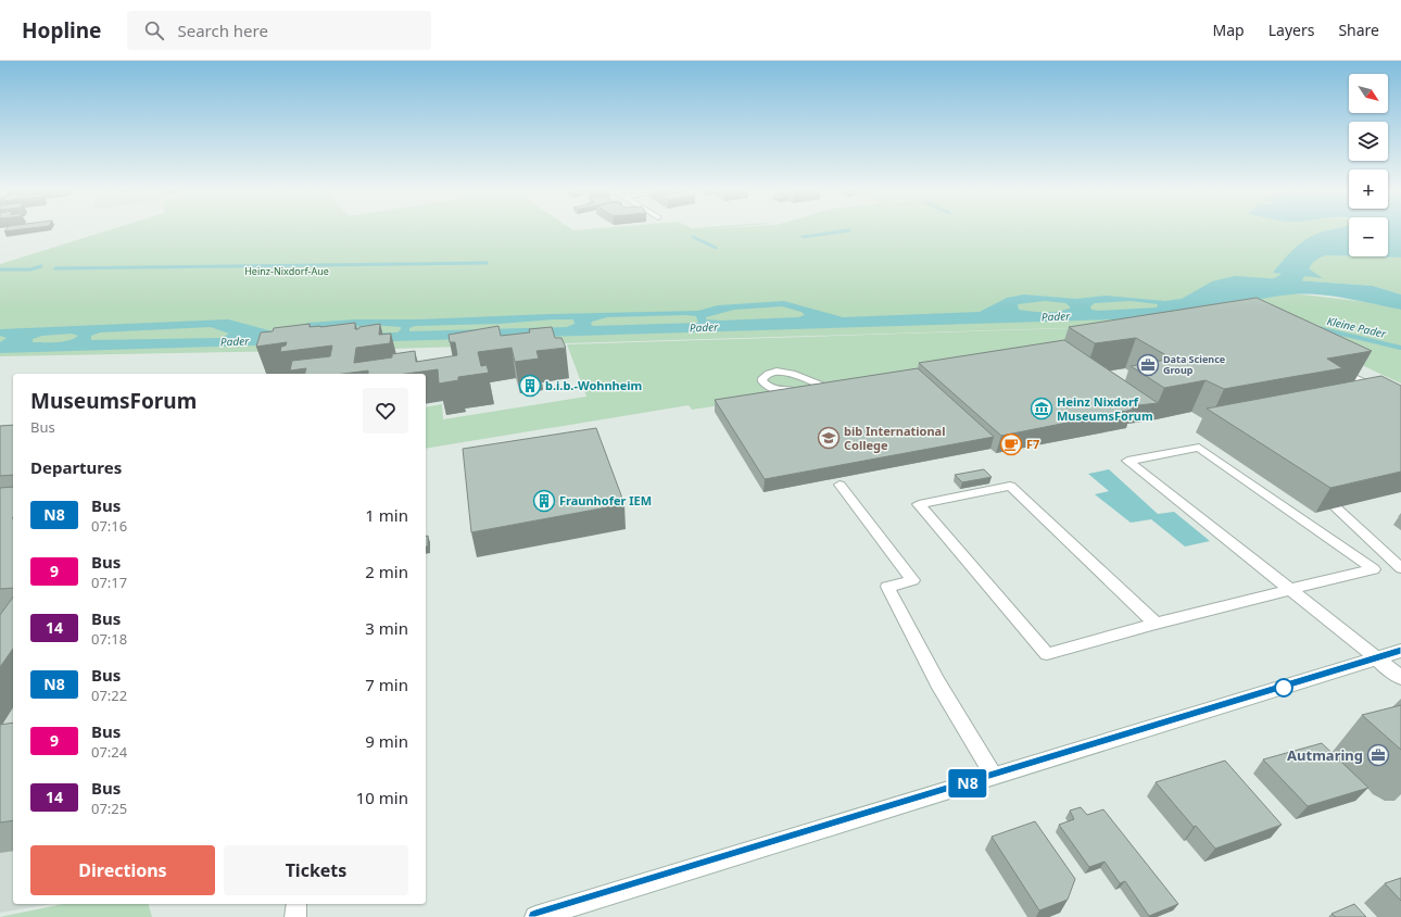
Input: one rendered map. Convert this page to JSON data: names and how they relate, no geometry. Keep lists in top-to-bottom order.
{
  "water": ["Pader", "Kleine Pader"],
  "parks": ["Heinz-Nixdorf-Aue"],
  "places": {
    "office": ["Data Science Group", "Autmaring"],
    "building": ["b.i.b.-Wohnheim", "Fraunhofer IEM"],
    "museum": ["Heinz Nixdorf MuseumsForum"],
    "school or university": ["bib International College"],
    "cafe": ["F7"]
  },
  "lines": ["bus line N8"],
  "north": "bottom right",
  "page": {
    "header": "Hopline",
    "search": "Search here",
    "nav": ["Map", "Layers", "Share"],
    "on_map": "N8",
    "map_buttons": ["+", "−"],
    "heading": [
      ["MuseumsForum", "Bus"],
      "Departures"
    ],
    "list": [
      {
        "mark": "N8",
        "name": "Bus",
        "note": "07:16",
        "value": "1 min"
      },
      {
        "mark": "9",
        "name": "Bus",
        "note": "07:17",
        "value": "2 min"
      },
      {
        "mark": "14",
        "name": "Bus",
        "note": "07:18",
        "value": "3 min"
      },
      {
        "mark": "N8",
        "name": "Bus",
        "note": "07:22",
        "value": "7 min"
      },
      {
        "mark": "9",
        "name": "Bus",
        "note": "07:24",
        "value": "9 min"
      },
      {
        "mark": "14",
        "name": "Bus",
        "note": "07:25",
        "value": "10 min"
      }
    ],
    "buttons": ["Directions", "Tickets"]
  }
}
